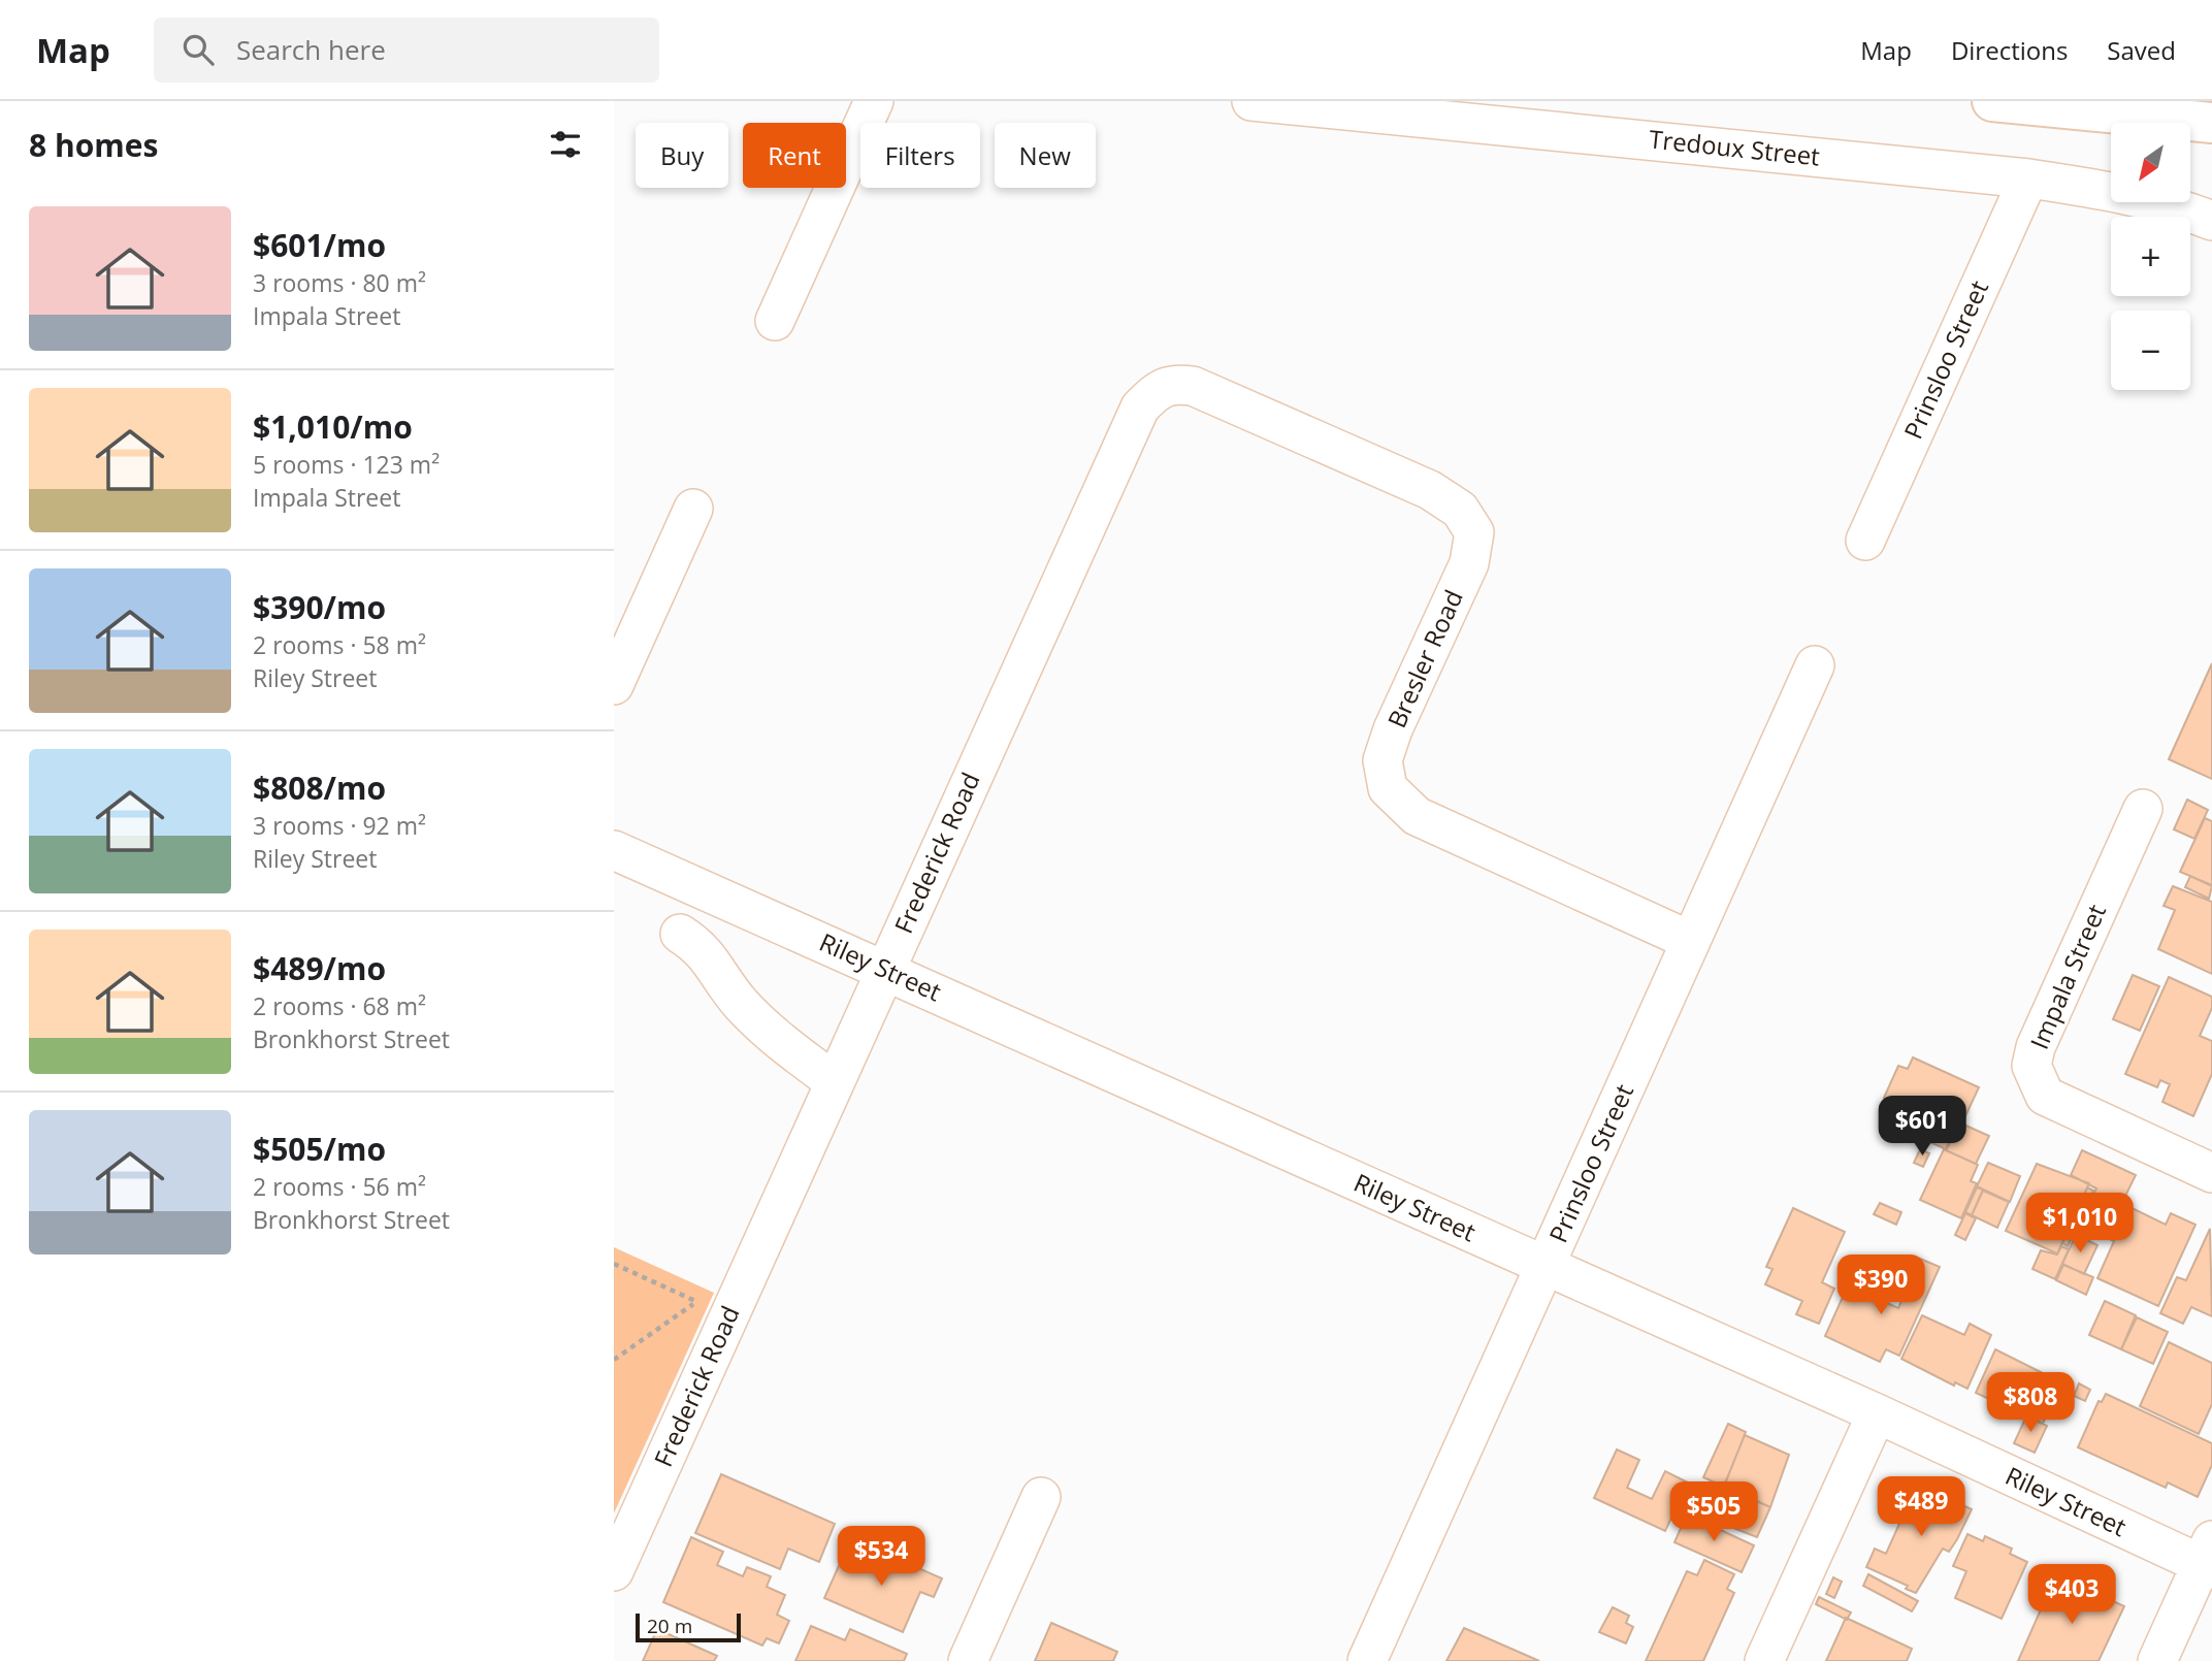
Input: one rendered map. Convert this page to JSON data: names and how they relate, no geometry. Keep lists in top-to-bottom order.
{
  "streets": {
    "street": [
      "Tredoux Street",
      "Prinsloo Street",
      "Bresler Road",
      "Frederick Road",
      "Riley Street",
      "Impala Street"
    ]
  },
  "crossings": [
    ["Tredoux Street", "Prinsloo Street"],
    ["Prinsloo Street", "Bresler Road"],
    ["Prinsloo Street", "Riley Street"],
    ["Bresler Road", "Frederick Road"],
    ["Frederick Road", "Riley Street"]
  ],
  "scale_bar": "20 m",
  "north": "bottom left",
  "page": {
    "header": "Map",
    "search": "Search here",
    "nav": ["Map", "Directions", "Saved"],
    "heading": "8 homes",
    "map_buttons": ["+", "−"],
    "chip": [
      "Buy",
      "Rent",
      "Filters",
      "New"
    ],
    "list": [
      {
        "name": "$601/mo",
        "note": "3 rooms · 80 m² · Impala Street"
      },
      {
        "name": "$1,010/mo",
        "note": "5 rooms · 123 m² · Impala Street"
      },
      {
        "name": "$390/mo",
        "note": "2 rooms · 58 m² · Riley Street"
      },
      {
        "name": "$808/mo",
        "note": "3 rooms · 92 m² · Riley Street"
      },
      {
        "name": "$489/mo",
        "note": "2 rooms · 68 m² · Bronkhorst Street"
      },
      {
        "name": "$505/mo",
        "note": "2 rooms · 56 m² · Bronkhorst Street"
      }
    ],
    "price": [
      "$601",
      "$1,010",
      "$390",
      "$808",
      "$489",
      "$505",
      "$534",
      "$403"
    ],
    "scale": "20 m"
  }
}
